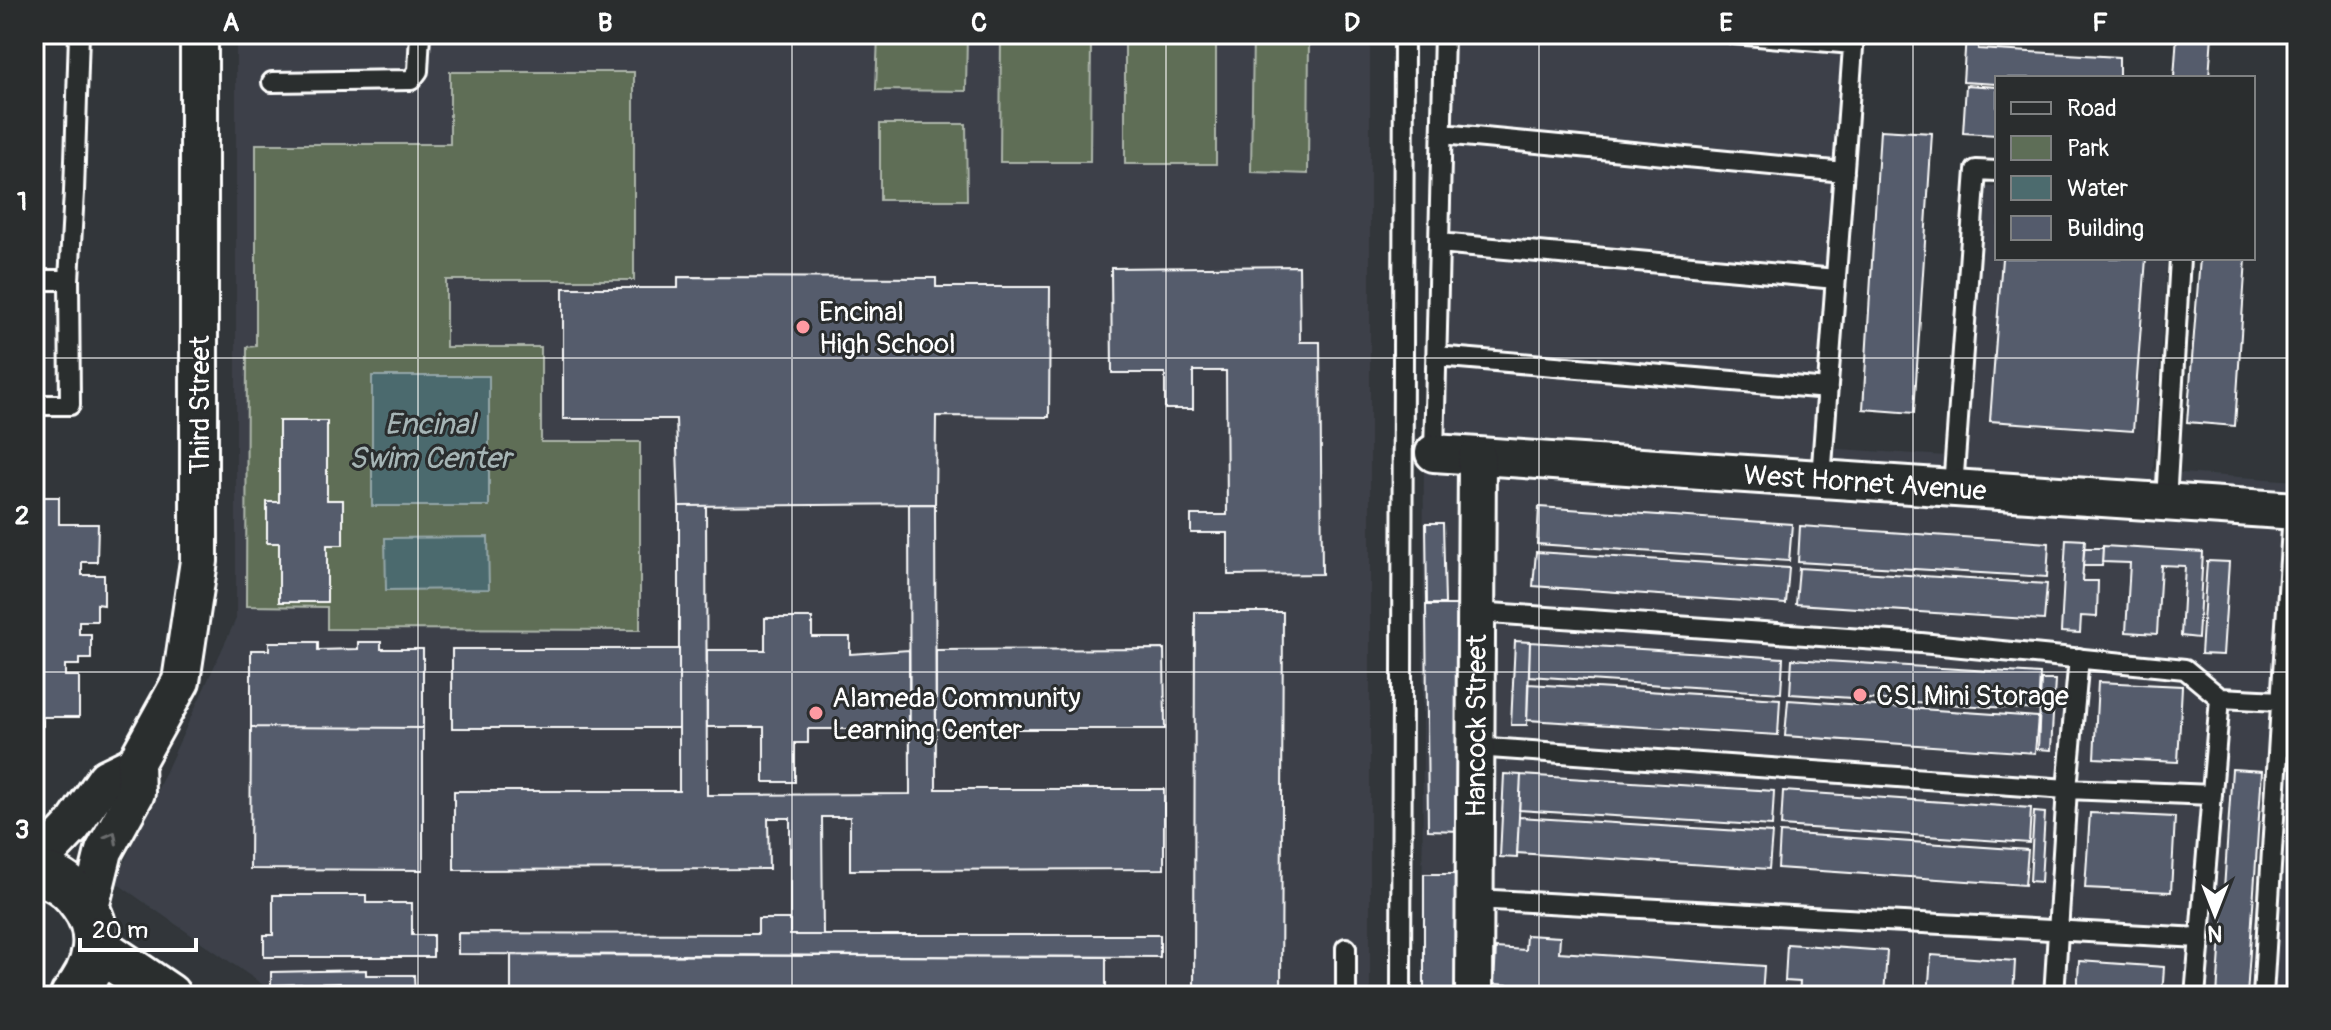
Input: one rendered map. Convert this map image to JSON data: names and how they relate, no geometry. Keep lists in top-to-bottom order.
{
  "streets": {
    "street": ["Third Street", "West Hornet Avenue", "Hancock Street"]
  },
  "crossings": [
    ["West Hornet Avenue", "Hancock Street"]
  ],
  "water": ["Encinal Swim Center"],
  "places": ["Encinal High School", "CSI Mini Storage", "Alameda Community Learning Center"],
  "legend": [
    "Road",
    "Park",
    "Water",
    "Building"
  ],
  "scale_bar": "20 m",
  "north": "bottom",
  "grid": {
    "columns": [
      "A",
      "B",
      "C",
      "D",
      "E",
      "F"
    ],
    "rows": ["1", "2", "3"]
  }
}
